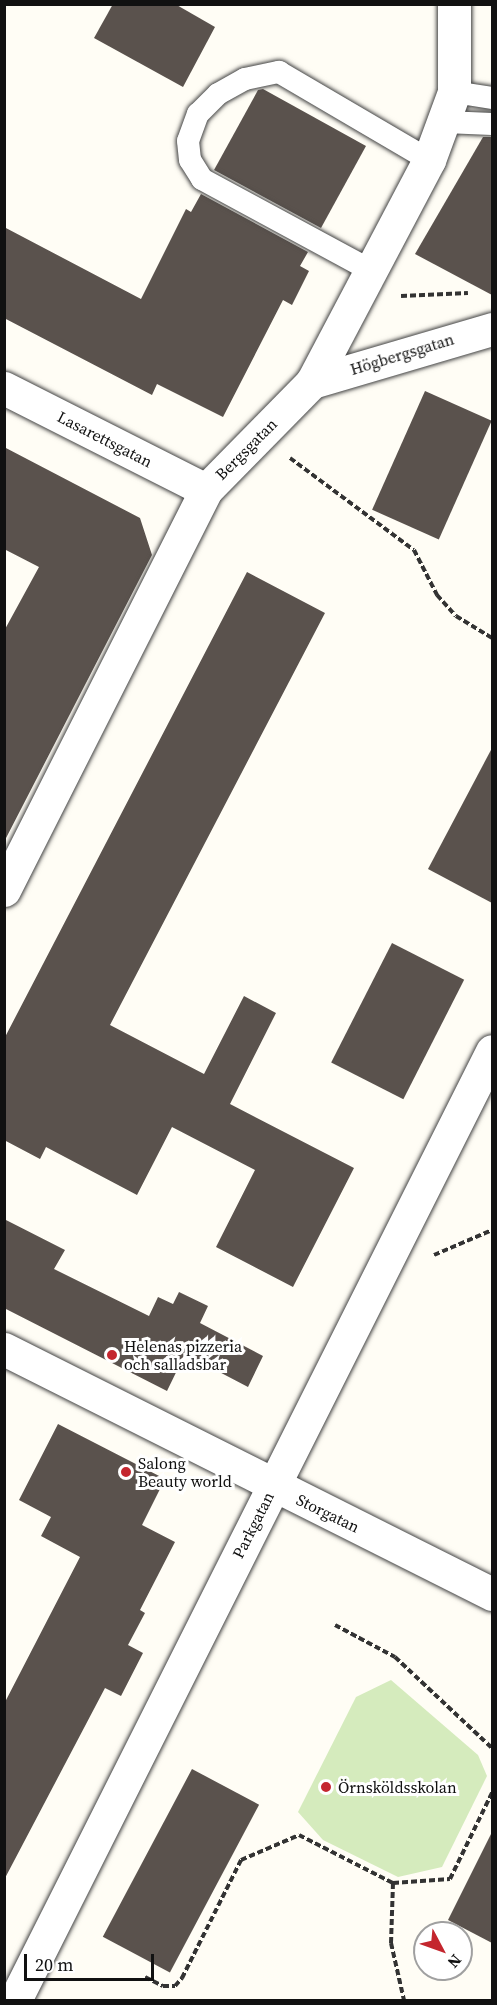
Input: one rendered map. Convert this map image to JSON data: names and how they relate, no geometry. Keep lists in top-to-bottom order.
{
  "streets": {
    "street": [
      "Högbergsgatan",
      "Lasarettsgatan",
      "Bergsgatan",
      "Storgatan",
      "Parkgatan"
    ]
  },
  "crossings": [
    ["Högbergsgatan", "Bergsgatan"],
    ["Lasarettsgatan", "Bergsgatan"],
    ["Storgatan", "Parkgatan"]
  ],
  "places": ["Helenas pizzeria och salladsbar", "Salong Beauty world", "Örnsköldsskolan"],
  "scale_bar": "20 m",
  "north": "bottom right"
}
